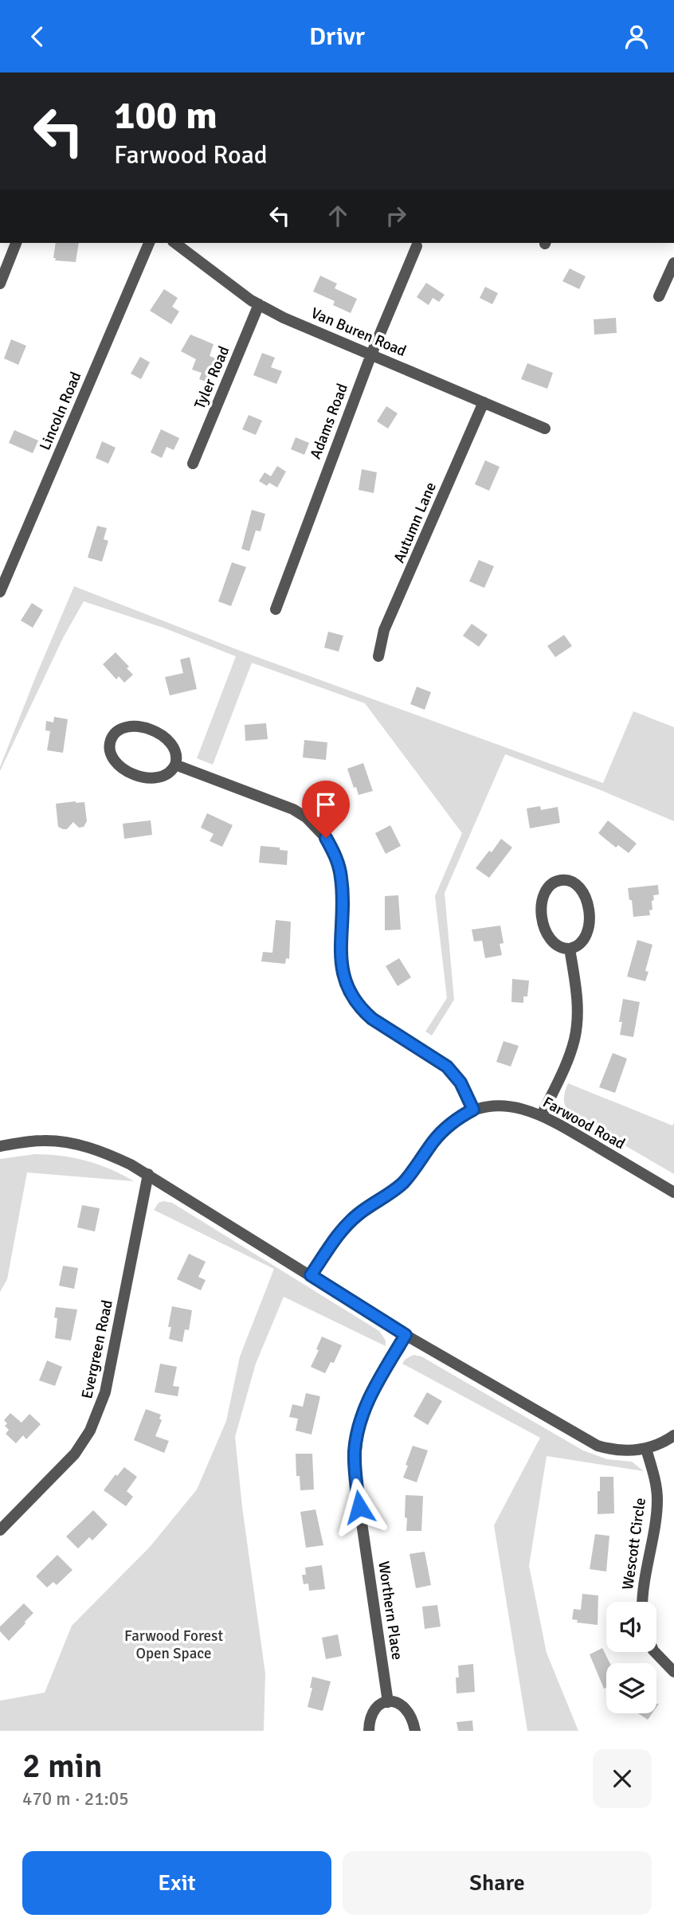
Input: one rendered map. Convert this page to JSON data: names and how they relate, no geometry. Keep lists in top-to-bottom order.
{
  "streets": {
    "street": [
      "Van Buren Road",
      "Tyler Road",
      "Lincoln Road",
      "Adams Road",
      "Autumn Lane",
      "Farwood Road",
      "Evergreen Road",
      "Wescott Circle",
      "Worthern Place"
    ]
  },
  "crossings": [
    ["Van Buren Road", "Tyler Road"],
    ["Van Buren Road", "Adams Road"],
    ["Van Buren Road", "Autumn Lane"]
  ],
  "parks": ["Farwood Forest Open Space"],
  "page": {
    "header": "Drivr",
    "turn": ["100 m", "Farwood Road"],
    "heading": ["2 min", "470 m · 21:05"],
    "buttons": ["Exit", "Share"]
  }
}
